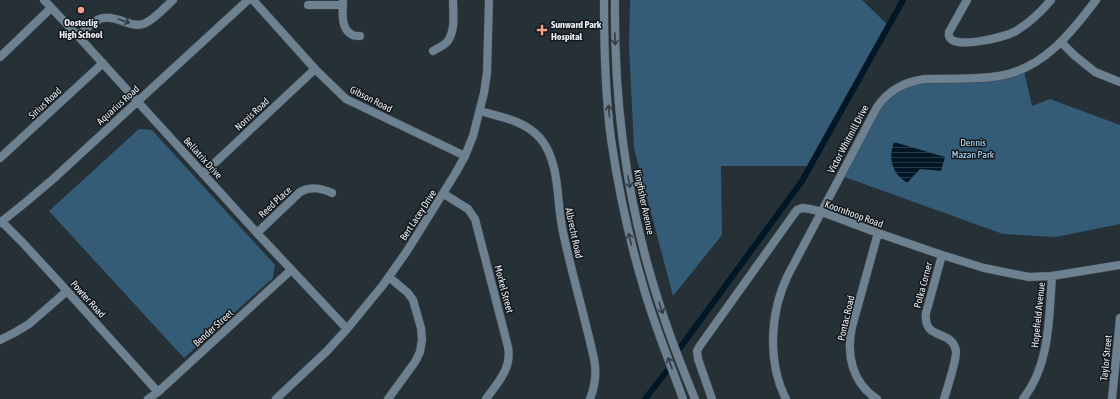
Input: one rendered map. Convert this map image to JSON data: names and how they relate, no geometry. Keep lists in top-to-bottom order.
{
  "streets": {
    "street": [
      "Gibson Road",
      "Sirius Road",
      "Aquarius Road",
      "Norris Road",
      "Victor Whitmill Drive",
      "Bellatrix Drive",
      "Reed Place",
      "Kingfisher Avenue",
      "Koornhoop Road",
      "Bert Lacey Drive",
      "Albrecht Road",
      "Polka Corner",
      "Morkel Street",
      "Powter Road",
      "Hopefield Avenue",
      "Pontac Road",
      "Bender Street",
      "Taylor Street"
    ]
  },
  "crossings": [
    ["Gibson Road", "Norris Road"],
    ["Gibson Road", "Bert Lacey Drive"],
    ["Sirius Road", "Bellatrix Drive"],
    ["Aquarius Road", "Bellatrix Drive"],
    ["Aquarius Road", "Powter Road"],
    ["Norris Road", "Bellatrix Drive"],
    ["Victor Whitmill Drive", "Koornhoop Road"],
    ["Bellatrix Drive", "Reed Place"],
    ["Bellatrix Drive", "Bert Lacey Drive"],
    ["Bellatrix Drive", "Bender Street"],
    ["Koornhoop Road", "Polka Corner"],
    ["Koornhoop Road", "Hopefield Avenue"],
    ["Koornhoop Road", "Pontac Road"],
    ["Bert Lacey Drive", "Albrecht Road"],
    ["Bert Lacey Drive", "Morkel Street"],
    ["Powter Road", "Bender Street"]
  ],
  "parks": ["Dennis Mazan Park"],
  "places": {
    "other": ["Oosterlig High School"],
    "health": ["Sunward Park Hospital"]
  }
}
